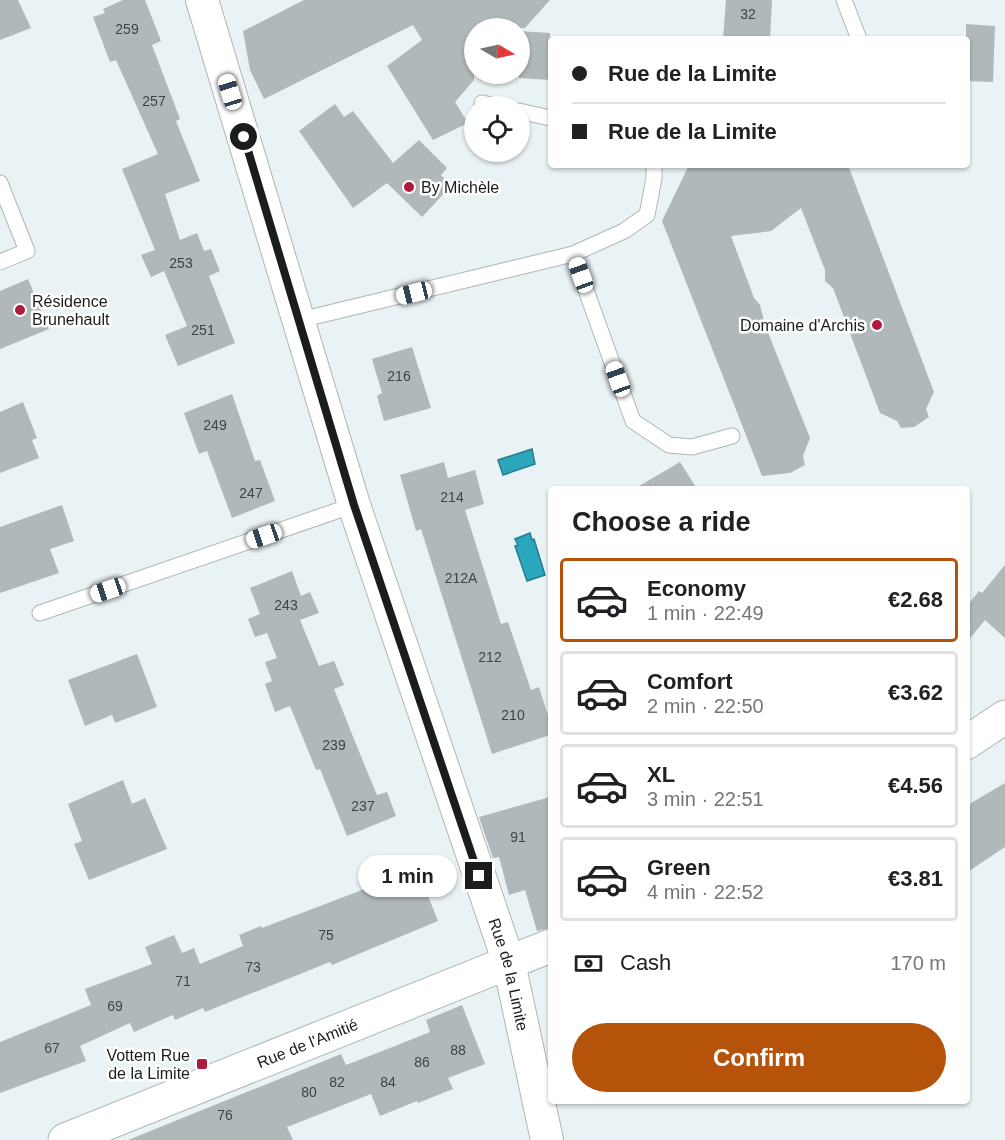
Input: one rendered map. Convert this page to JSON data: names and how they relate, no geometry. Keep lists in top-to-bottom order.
{
  "streets": {
    "street": ["Rue de la Limite", "Rue de l'Amitié"]
  },
  "crossings": [
    ["Rue de la Limite", "Rue de l'Amitié"]
  ],
  "places": {
    "other": ["By Michèle", "Résidence Brunehault", "Domaine d'Archis"],
    "transit": ["Vottem Rue de la Limite"]
  },
  "house_numbers": [
    "32",
    "259",
    "257",
    "253",
    "251",
    "216",
    "249",
    "247",
    "214",
    "212A",
    "243",
    "212",
    "210",
    "239",
    "237",
    "91",
    "75",
    "73",
    "71",
    "69",
    "67",
    "88",
    "86",
    "82",
    "84",
    "80",
    "76"
  ],
  "north": "right",
  "page": {
    "banner": ["Rue de la Limite", "Rue de la Limite"],
    "heading": "Choose a ride",
    "list": [
      {
        "name": "Economy",
        "note": "1 min · 22:49",
        "value": "€2.68"
      },
      {
        "name": "Comfort",
        "note": "2 min · 22:50",
        "value": "€3.62"
      },
      {
        "name": "XL",
        "note": "3 min · 22:51",
        "value": "€4.56"
      },
      {
        "name": "Green",
        "note": "4 min · 22:52",
        "value": "€3.81"
      }
    ],
    "bubble": "1 min",
    "pay": ["Cash", "170 m"],
    "buttons": "Confirm"
  }
}
